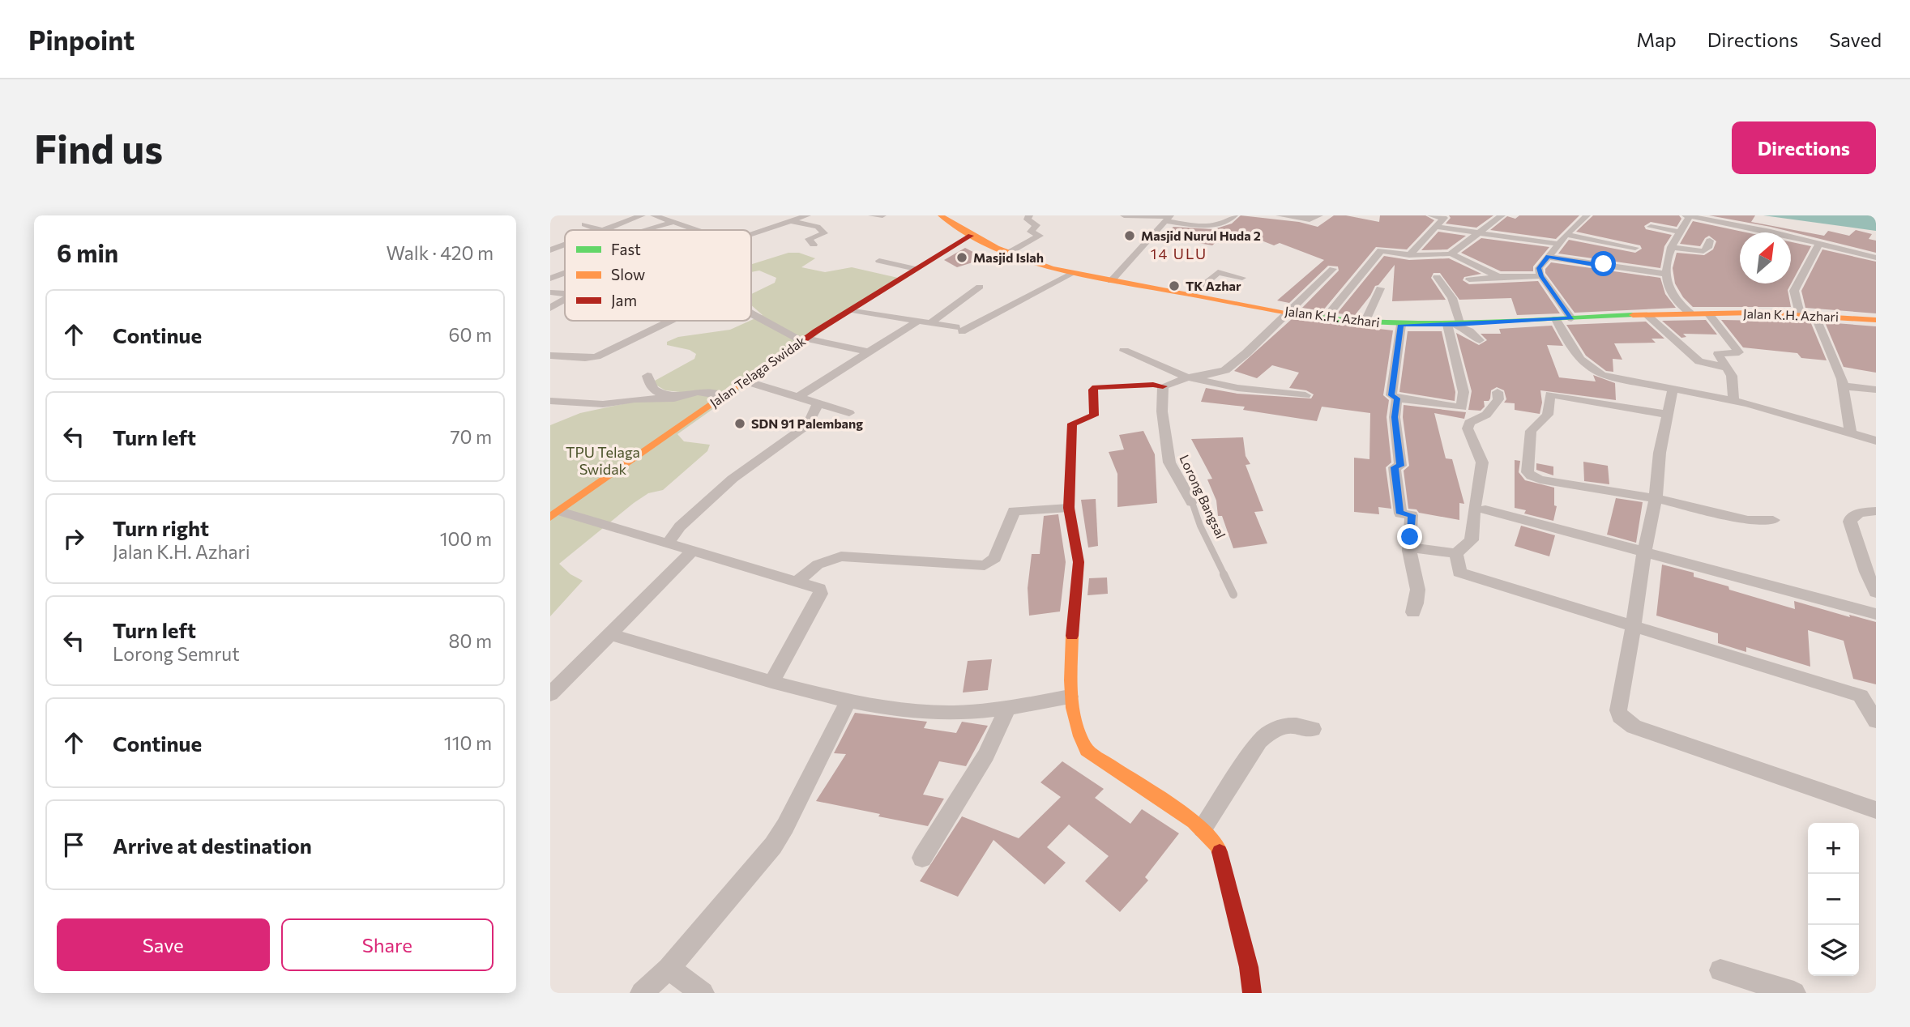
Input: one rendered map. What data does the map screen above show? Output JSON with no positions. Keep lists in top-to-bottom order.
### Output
{
  "streets": {
    "street": ["Jalan K.H. Azhari", "Jalan Telaga Swidak", "Lorong Bangsal"]
  },
  "crossings": [
    ["Jalan K.H. Azhari", "Jalan Telaga Swidak"]
  ],
  "districts": ["14 ULU"],
  "parks": ["TPU Telaga Swidak"],
  "places": [
    "Masjid Nurul Huda 2",
    "Masjid Islah",
    "TK Azhar",
    "SDN 91 Palembang"
  ],
  "legend": ["Fast", "Slow", "Jam"],
  "north": "top right",
  "page": {
    "header": "Pinpoint",
    "nav": ["Map", "Directions", "Saved"],
    "buttons": [
      "Directions",
      ["Save", "Share"]
    ],
    "title": "Find us",
    "heading": ["6 min", "Walk · 420 m"],
    "list": [
      ["Continue", "60 m"],
      ["Turn left", "70 m"],
      ["Turn right", "Jalan K.H. Azhari", "100 m"],
      ["Turn left", "Lorong Semrut", "80 m"],
      ["Continue", "110 m"],
      "Arrive at destination"
    ],
    "map_buttons": ["+", "−"]
  }
}
